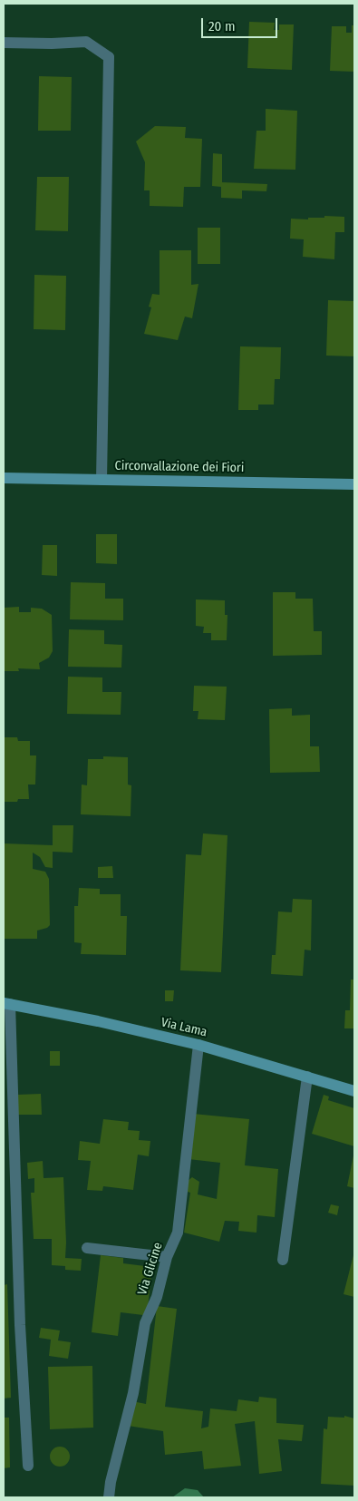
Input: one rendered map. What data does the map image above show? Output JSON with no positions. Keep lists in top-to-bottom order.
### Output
{
  "streets": {
    "street": ["Circonvallazione dei Fiori", "Via Lama", "Via Glicine"]
  },
  "crossings": [
    ["Via Lama", "Via Glicine"]
  ],
  "scale_bar": "20 m"
}
